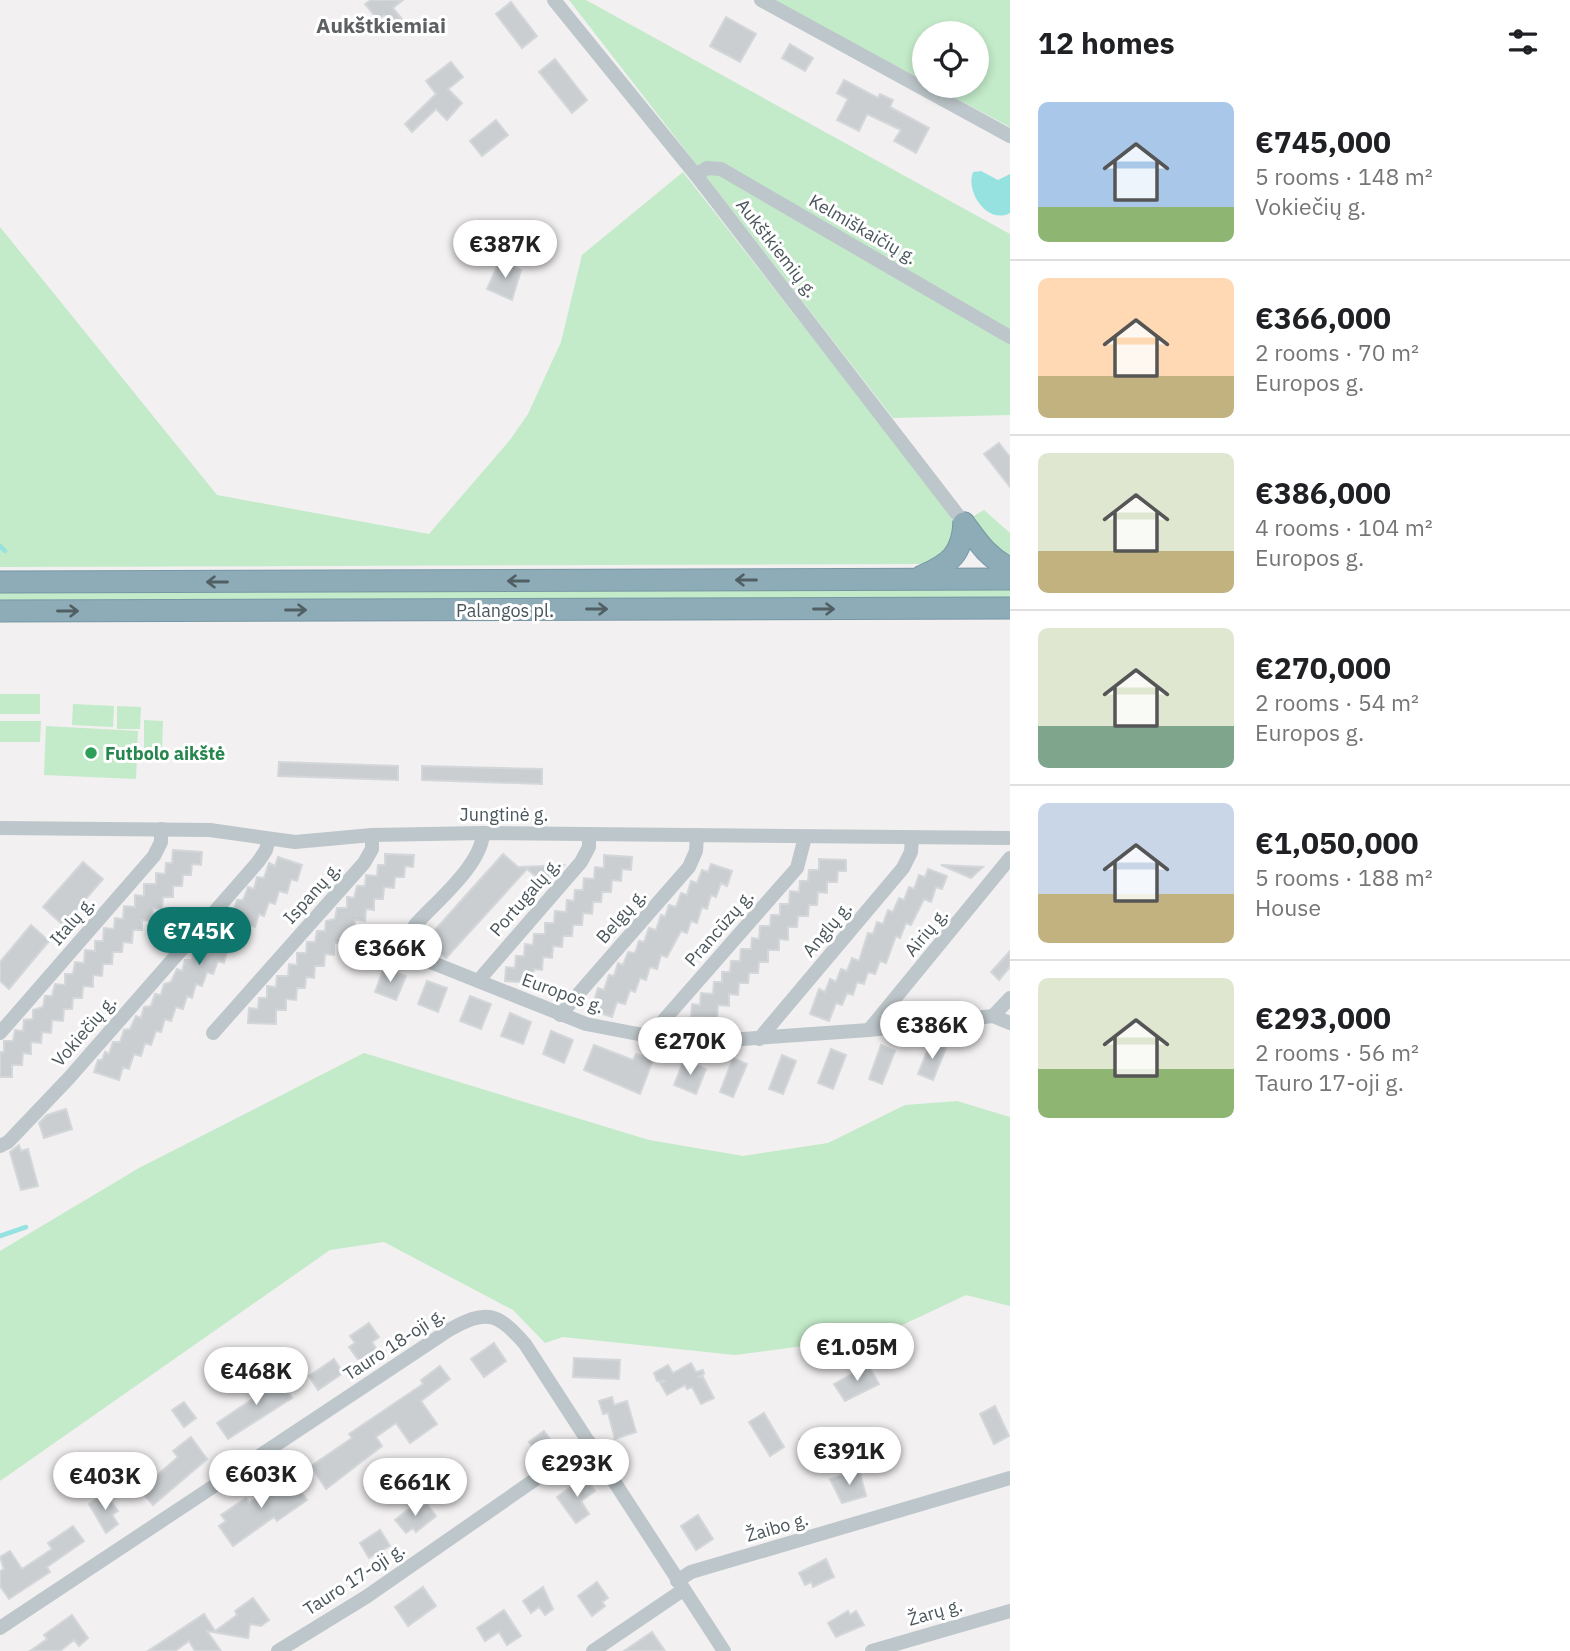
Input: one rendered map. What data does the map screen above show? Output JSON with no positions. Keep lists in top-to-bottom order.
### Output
{
  "streets": {
    "highway": ["Palangos pl."],
    "street": [
      "Kelmiškaičių g.",
      "Aukštkiemių g.",
      "Jungtinė g.",
      "Ispanų g.",
      "Portugalų g.",
      "Belgų g.",
      "Italų g.",
      "Prancūzų g.",
      "Anglų g.",
      "Airių g.",
      "Europos g.",
      "Vokiečių g.",
      "Tauro 18-oji g.",
      "Žaibo g.",
      "Tauro 17-oji g.",
      "Žarų g."
    ]
  },
  "crossings": [
    ["Kelmiškaičių g.", "Aukštkiemių g."],
    ["Jungtinė g.", "Ispanų g."],
    ["Jungtinė g.", "Portugalų g."],
    ["Jungtinė g.", "Belgų g."],
    ["Jungtinė g.", "Italų g."],
    ["Jungtinė g.", "Prancūzų g."],
    ["Jungtinė g.", "Anglų g."],
    ["Jungtinė g.", "Europos g."],
    ["Jungtinė g.", "Vokiečių g."],
    ["Portugalų g.", "Europos g."],
    ["Belgų g.", "Europos g."],
    ["Prancūzų g.", "Europos g."],
    ["Anglų g.", "Europos g."],
    ["Airių g.", "Europos g."],
    ["Tauro 18-oji g.", "Tauro 17-oji g."]
  ],
  "districts": ["Aukštkiemiai"],
  "places": ["Futbolo aikštė"],
  "page": {
    "heading": "12 homes",
    "list": [
      {
        "name": "€745,000",
        "note": "5 rooms · 148 m² · Vokiečių g."
      },
      {
        "name": "€366,000",
        "note": "2 rooms · 70 m² · Europos g."
      },
      {
        "name": "€386,000",
        "note": "4 rooms · 104 m² · Europos g."
      },
      {
        "name": "€270,000",
        "note": "2 rooms · 54 m² · Europos g."
      },
      {
        "name": "€1,050,000",
        "note": "5 rooms · 188 m² · House"
      },
      {
        "name": "€293,000",
        "note": "2 rooms · 56 m² · Tauro 17-oji g."
      }
    ],
    "price": [
      "€387K",
      "€745K",
      "€366K",
      "€386K",
      "€270K",
      "€1.05M",
      "€468K",
      "€391K",
      "€293K",
      "€603K",
      "€403K",
      "€661K"
    ]
  }
}
